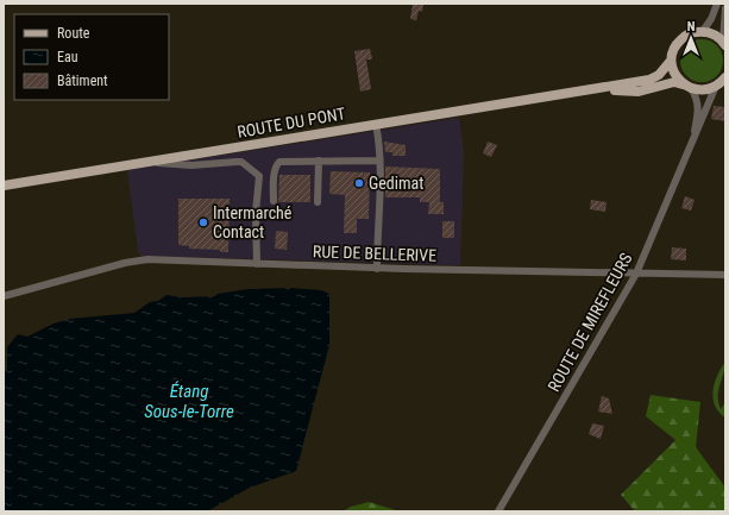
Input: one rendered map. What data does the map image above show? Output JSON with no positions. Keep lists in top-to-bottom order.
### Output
{
  "streets": {
    "main road": ["ROUTE DU PONT"],
    "street": ["RUE DE BELLERIVE", "ROUTE DE MIREFLEURS"]
  },
  "crossings": [
    ["ROUTE DU PONT", "ROUTE DE MIREFLEURS"],
    ["RUE DE BELLERIVE", "ROUTE DE MIREFLEURS"]
  ],
  "water": ["Étang Sous-le-Torre"],
  "places": ["Gedimat", "Intermarché Contact"],
  "legend": ["Route", "Eau", "Bâtiment"],
  "north": "top"
}
